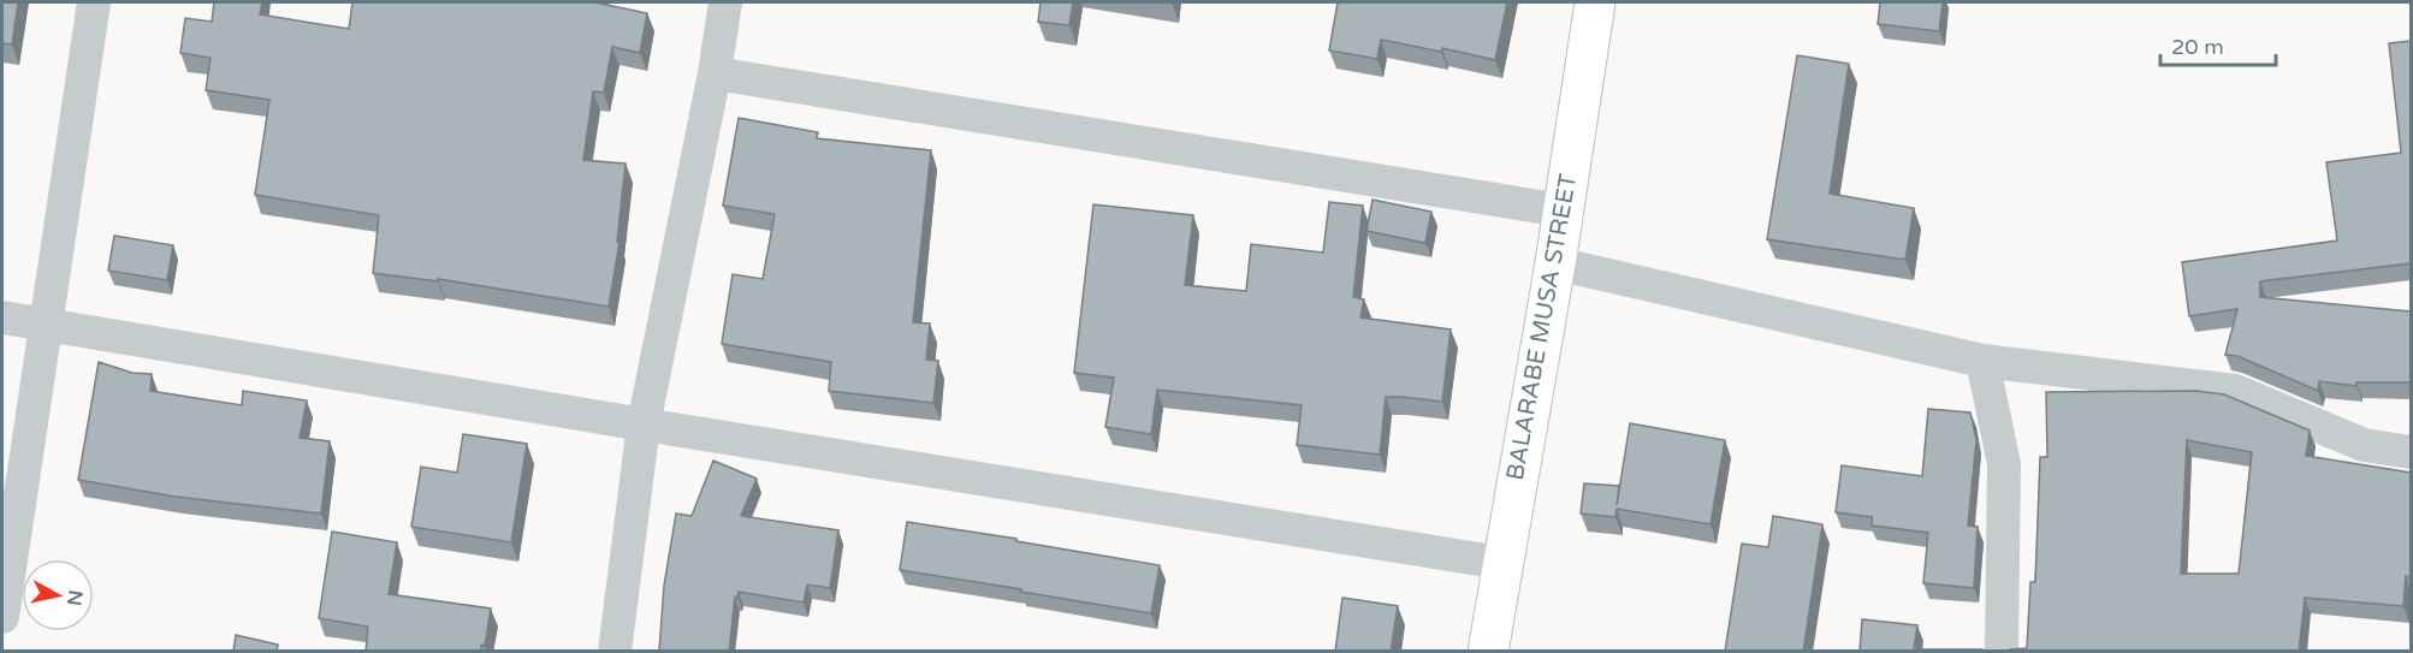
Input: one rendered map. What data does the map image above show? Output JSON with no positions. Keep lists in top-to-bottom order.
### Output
{
  "streets": {
    "street": ["BALARABE MUSA STREET"]
  },
  "scale_bar": "20 m",
  "north": "right"
}
